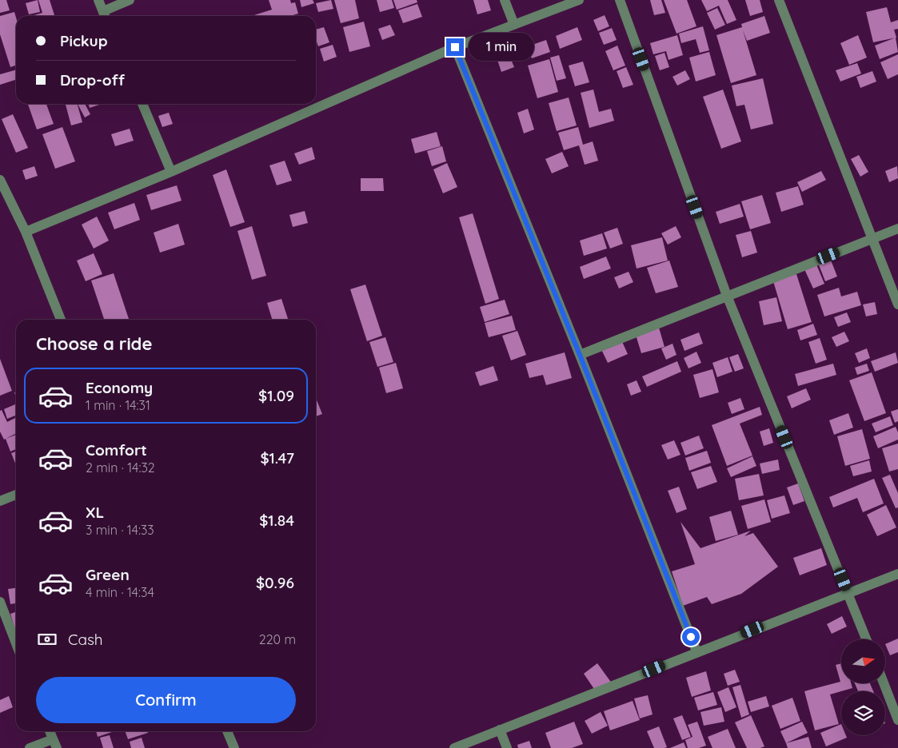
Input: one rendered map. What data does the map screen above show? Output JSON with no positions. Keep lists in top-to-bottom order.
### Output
{
  "north": "right",
  "page": {
    "banner": ["Pickup", "Drop-off"],
    "bubble": "1 min",
    "heading": "Choose a ride",
    "list": [
      {
        "name": "Economy",
        "note": "1 min · 14:31",
        "value": "$1.09"
      },
      {
        "name": "Comfort",
        "note": "2 min · 14:32",
        "value": "$1.47"
      },
      {
        "name": "XL",
        "note": "3 min · 14:33",
        "value": "$1.84"
      },
      {
        "name": "Green",
        "note": "4 min · 14:34",
        "value": "$0.96"
      }
    ],
    "pay": ["Cash", "220 m"],
    "buttons": "Confirm"
  }
}
